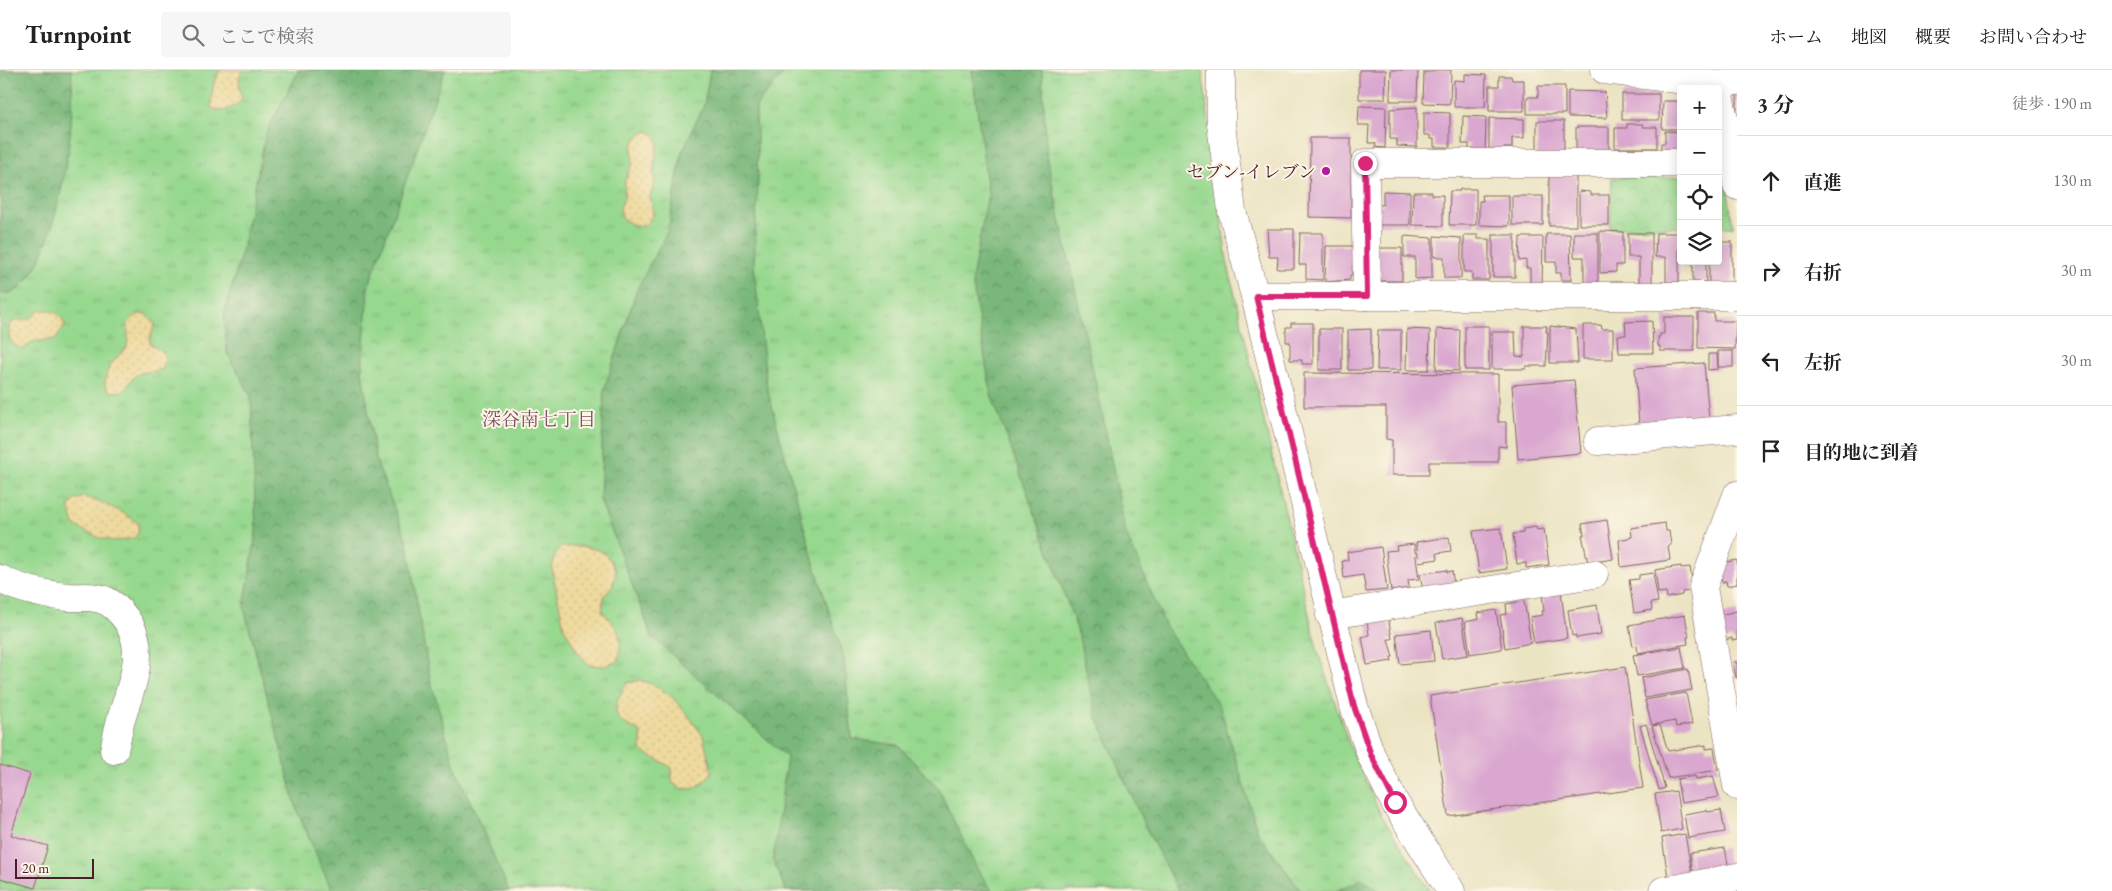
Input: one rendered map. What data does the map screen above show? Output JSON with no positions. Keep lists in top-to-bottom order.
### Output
{
  "districts": ["深谷南七丁目"],
  "places": ["セブン-イレブン"],
  "scale_bar": "20 m",
  "page": {
    "header": "Turnpoint",
    "search": "ここで検索",
    "nav": [
      "ホーム",
      "地図",
      "概要",
      "お問い合わせ"
    ],
    "heading": ["3 分", "徒歩 · 190 m"],
    "map_buttons": ["+", "−"],
    "list": [
      ["直進", "130 m"],
      ["右折", "30 m"],
      ["左折", "30 m"],
      "目的地に到着"
    ],
    "scale": "20 m"
  }
}
